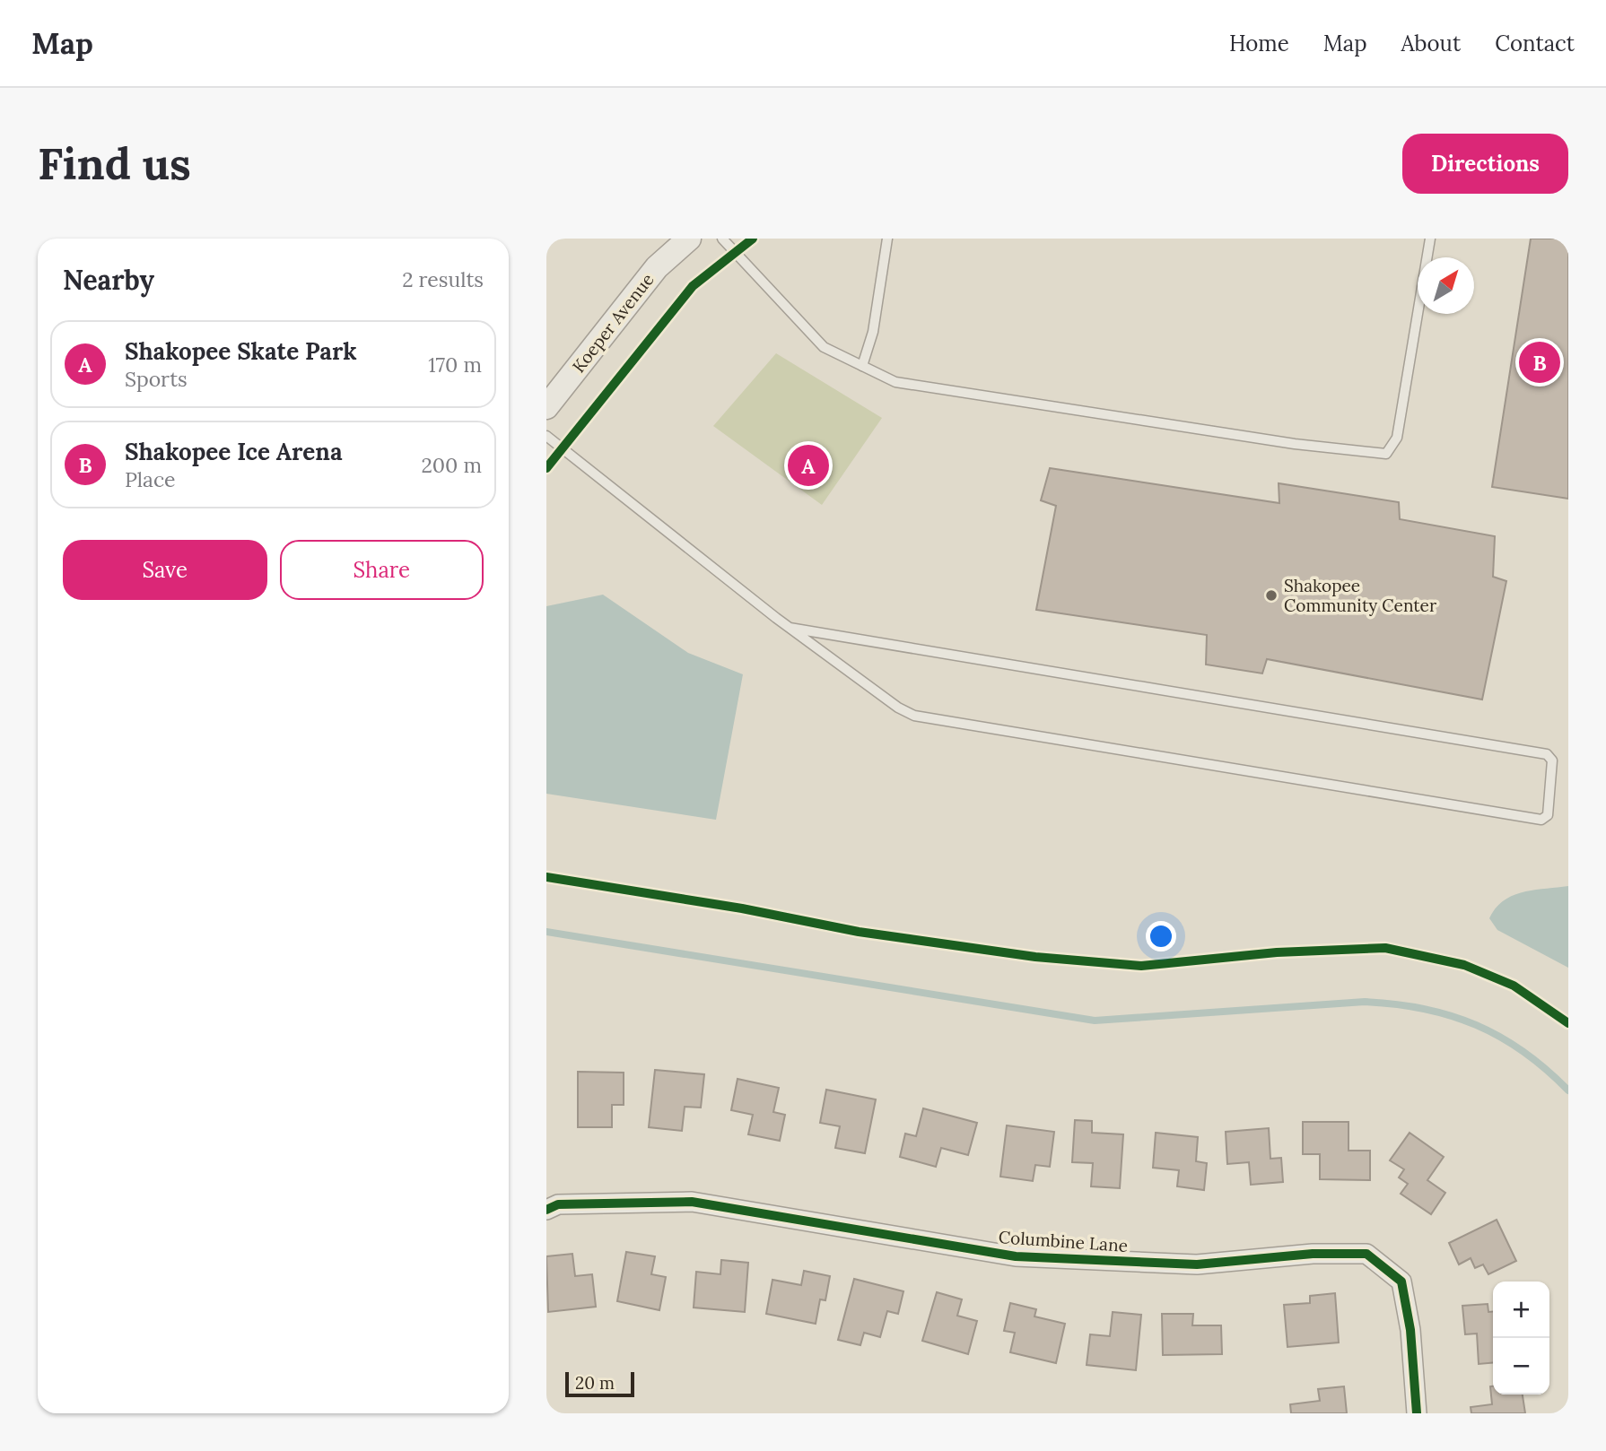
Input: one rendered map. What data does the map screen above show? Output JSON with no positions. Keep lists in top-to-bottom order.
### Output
{
  "streets": {
    "street": ["Koeper Avenue", "Columbine Lane"]
  },
  "places": ["Shakopee Community Center"],
  "scale_bar": "20 m",
  "north": "top right",
  "page": {
    "header": "Map",
    "nav": [
      "Home",
      "Map",
      "About",
      "Contact"
    ],
    "buttons": [
      "Directions",
      ["Save", "Share"]
    ],
    "title": "Find us",
    "heading": ["Nearby", "2 results"],
    "list": [
      {
        "mark": "A",
        "name": "Shakopee Skate Park",
        "note": "Sports",
        "value": "170 m"
      },
      {
        "mark": "B",
        "name": "Shakopee Ice Arena",
        "note": "Place",
        "value": "200 m"
      }
    ],
    "pins": ["B", "A"],
    "map_buttons": ["+", "−"],
    "scale": "20 m"
  }
}
